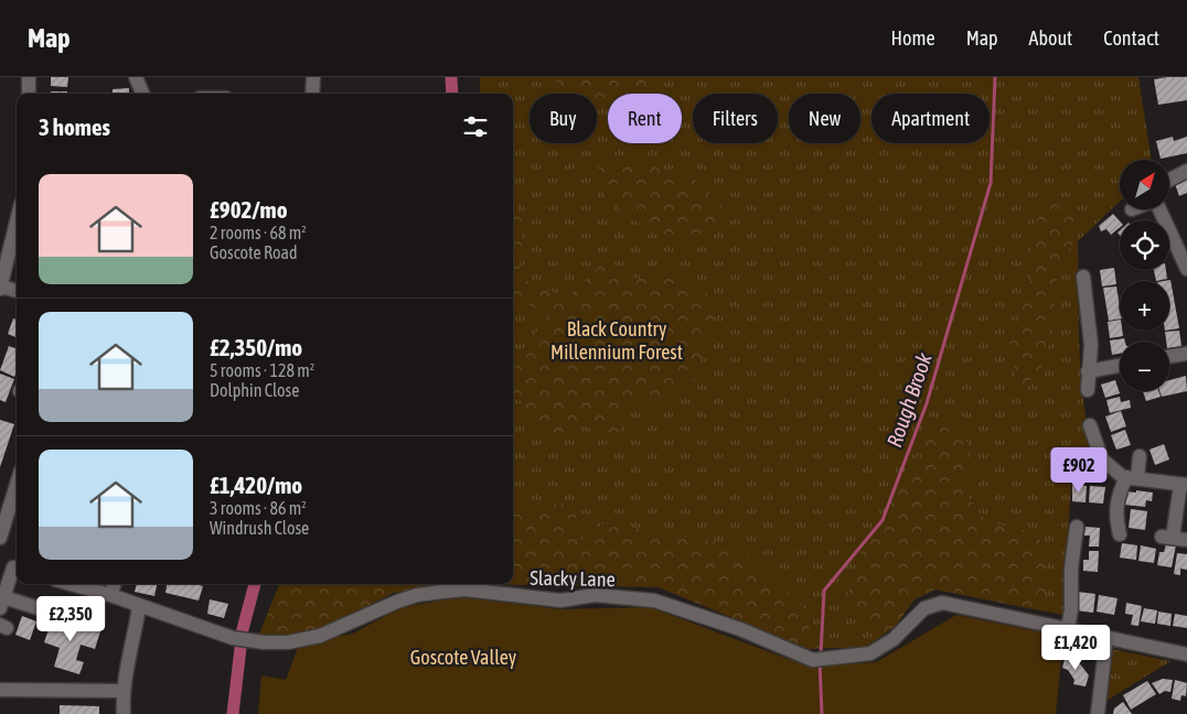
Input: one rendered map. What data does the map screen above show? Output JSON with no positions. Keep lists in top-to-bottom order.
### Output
{
  "streets": {
    "street": ["Slacky Lane"]
  },
  "water": ["Rough Brook"],
  "parks": ["Black Country Millennium Forest", "Goscote Valley"],
  "north": "top right",
  "page": {
    "header": "Map",
    "nav": [
      "Home",
      "Map",
      "About",
      "Contact"
    ],
    "chip": [
      "Buy",
      "Rent",
      "Filters",
      "New",
      "Apartment"
    ],
    "heading": "3 homes",
    "map_buttons": ["+", "−"],
    "list": [
      {
        "name": "£902/mo",
        "note": "2 rooms · 68 m² · Goscote Road"
      },
      {
        "name": "£2,350/mo",
        "note": "5 rooms · 128 m² · Dolphin Close"
      },
      {
        "name": "£1,420/mo",
        "note": "3 rooms · 86 m² · Windrush Close"
      }
    ],
    "price": ["£902", "£2,350", "£1,420"]
  }
}
